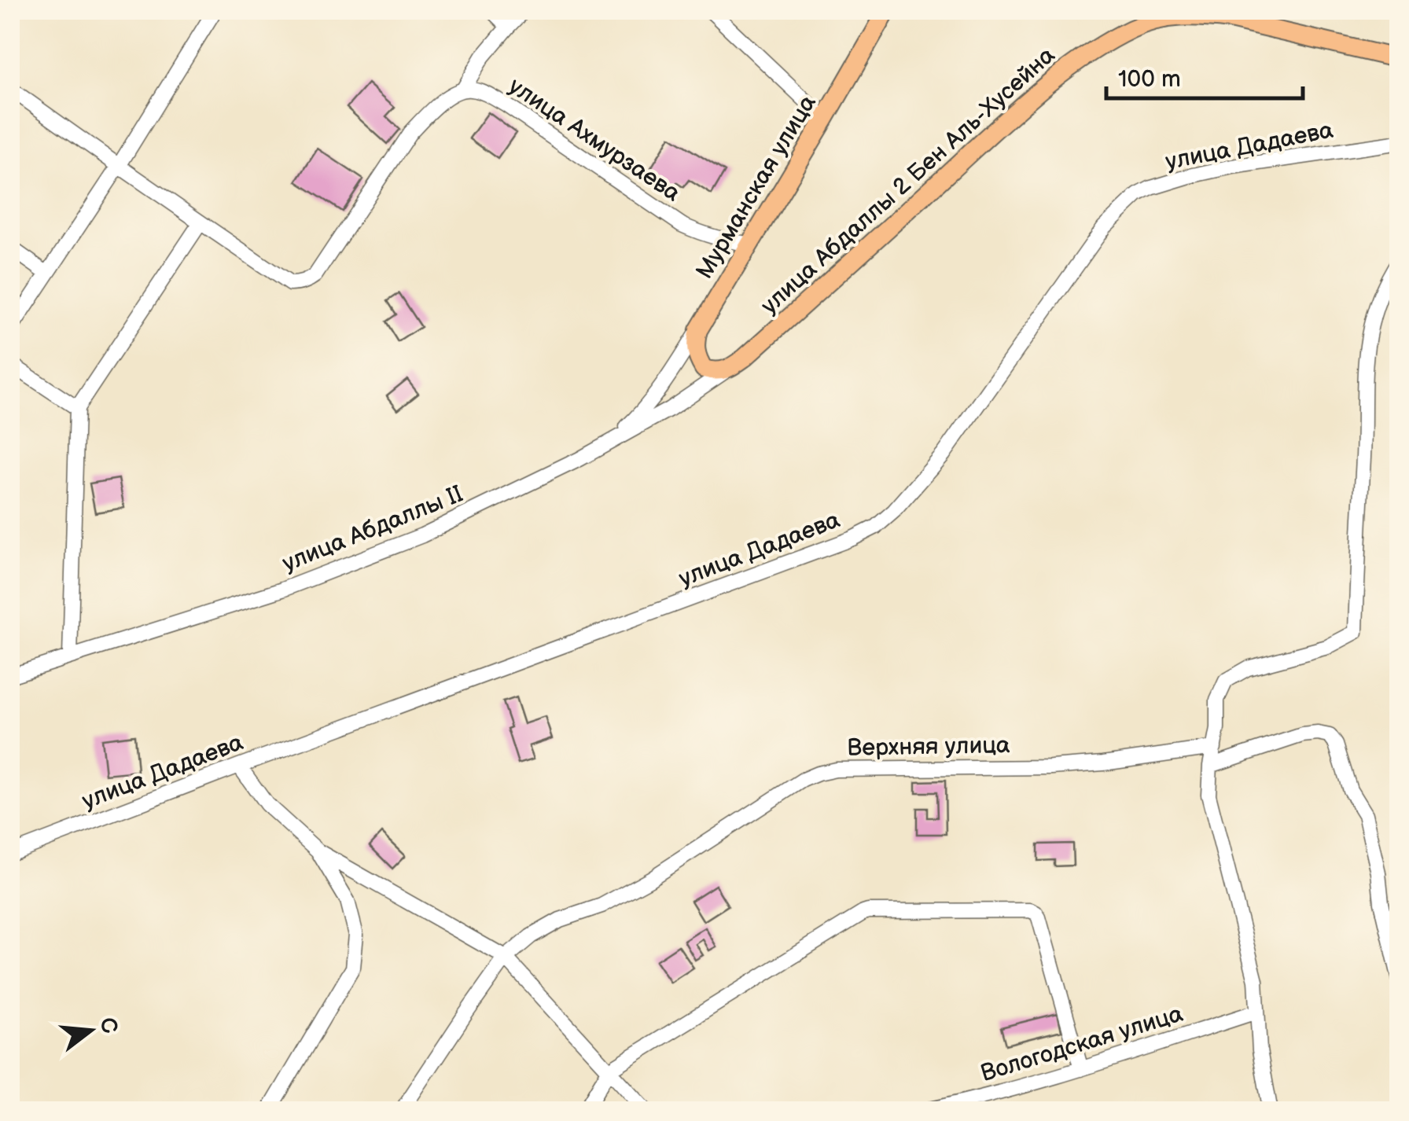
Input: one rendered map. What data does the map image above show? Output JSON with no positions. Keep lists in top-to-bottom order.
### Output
{
  "streets": {
    "main road": ["улица Абдаллы 2 Бен Аль-Хусейна", "Мурманская улица"],
    "street": [
      "улица Ахмурзаева",
      "улица Дадаева",
      "улица Абдаллы II",
      "Верхняя улица",
      "Вологодская улица"
    ]
  },
  "crossings": [
    ["улица Ахмурзаева", "Мурманская улица"],
    ["улица Абдаллы 2 Бен Аль-Хусейна", "улица Абдаллы II"]
  ],
  "scale_bar": "100 m",
  "north": "right"
}
